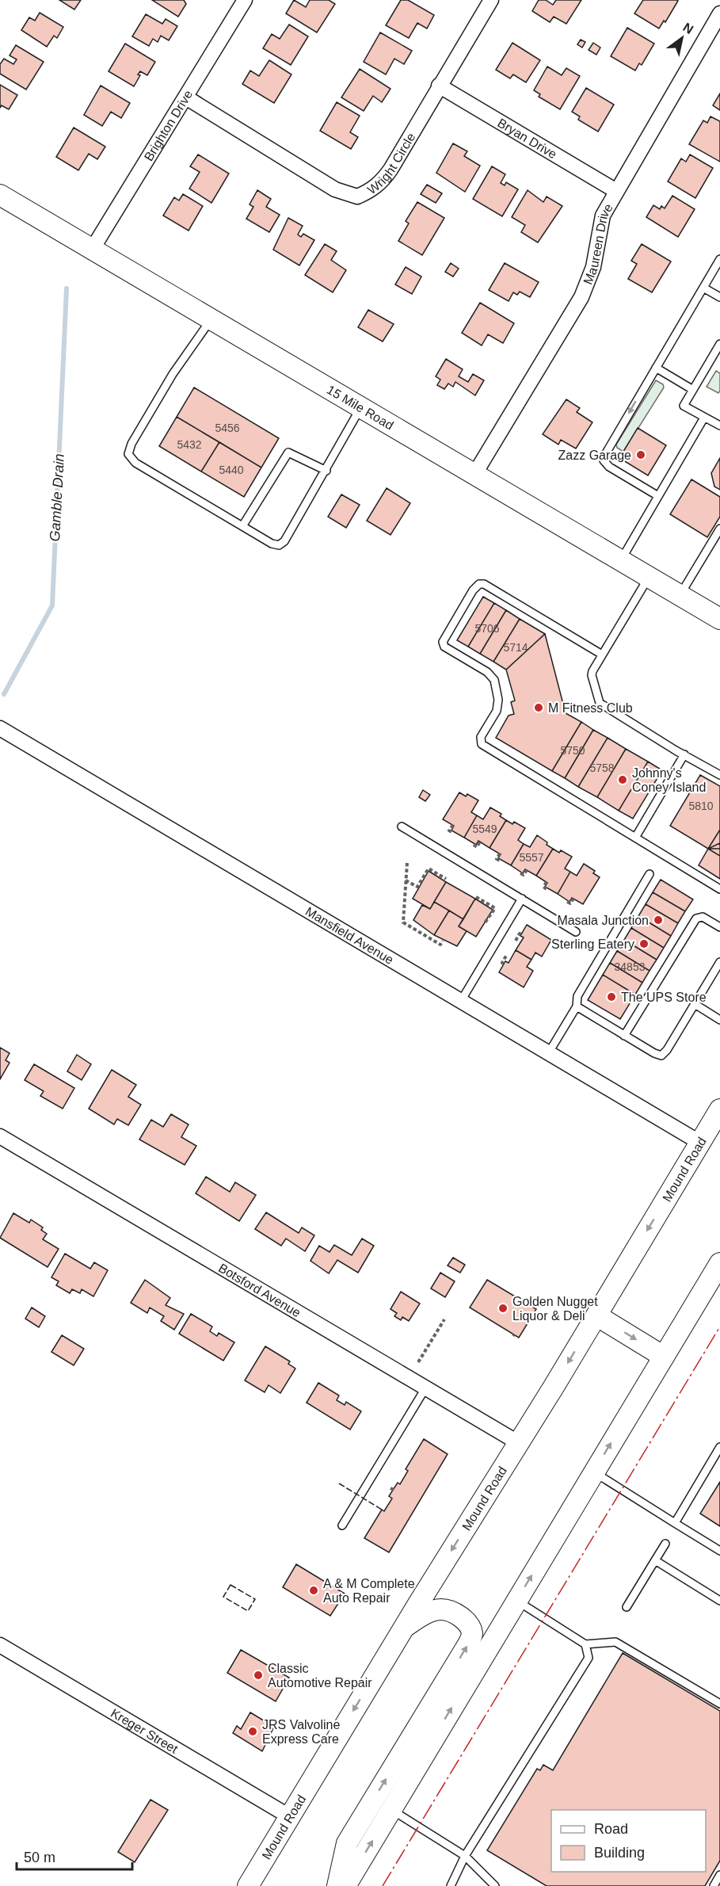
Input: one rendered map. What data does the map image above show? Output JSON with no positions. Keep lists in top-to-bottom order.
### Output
{
  "streets": {
    "main road": ["15 Mile Road", "Mound Road"],
    "street": [
      "Brighton Drive",
      "Bryan Drive",
      "Wright Circle",
      "Maureen Drive",
      "Mansfield Avenue",
      "Botsford Avenue",
      "Kreger Street"
    ]
  },
  "crossings": [
    ["Brighton Drive", "Wright Circle"],
    ["Brighton Drive", "15 Mile Road"],
    ["Bryan Drive", "Wright Circle"],
    ["Bryan Drive", "Maureen Drive"],
    ["Maureen Drive", "15 Mile Road"],
    ["Mansfield Avenue", "Mound Road"],
    ["Mound Road", "Botsford Avenue"],
    ["Mound Road", "Kreger Street"]
  ],
  "water": ["Gamble Drain"],
  "places": [
    "Zazz Garage",
    "M Fitness Club",
    "Johnny's Coney Island",
    "Masala Junction",
    "Sterling Eatery",
    "The UPS Store",
    "Golden Nugget Liquor & Deli",
    "A & M Complete Auto Repair",
    "Classic Automotive Repair",
    "JRS Valvoline Express Care"
  ],
  "house_numbers": [
    "5456",
    "5432",
    "5440",
    "5706",
    "5714",
    "5750",
    "5758",
    "5810",
    "5549",
    "5557",
    "34853"
  ],
  "legend": ["Road", "Building"],
  "scale_bar": "50 m",
  "north": "top right"
}
